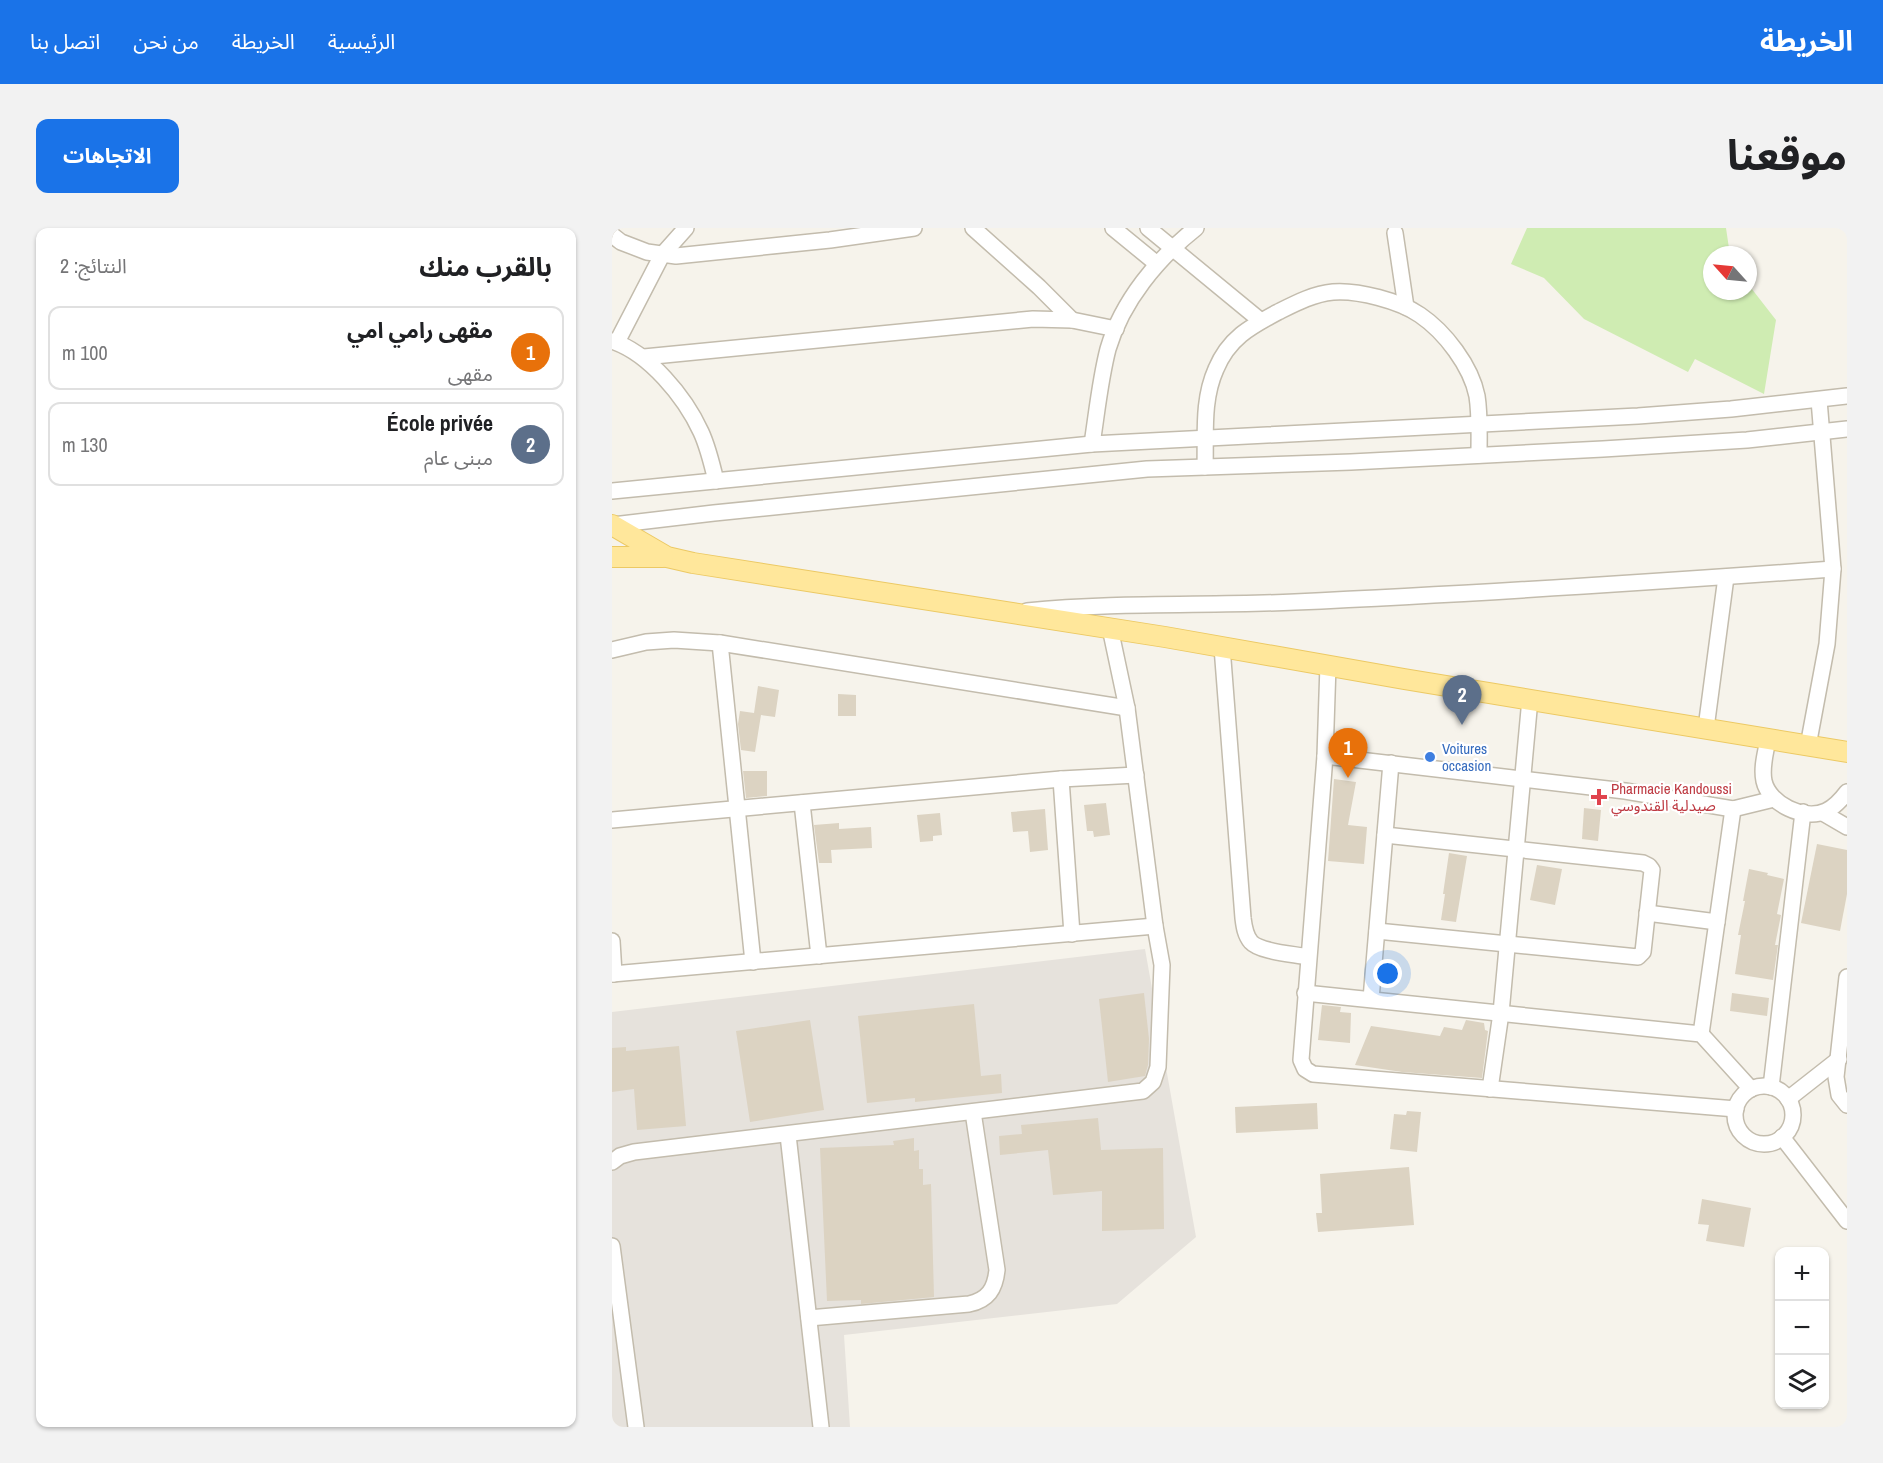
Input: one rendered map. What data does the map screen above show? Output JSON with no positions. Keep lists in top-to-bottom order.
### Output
{
  "places": {
    "other": ["Voitures occasion"],
    "health": ["Pharmacie Kandoussi صيدلية القندوسي"]
  },
  "north": "top left",
  "page": {
    "header": "الخريطة",
    "nav": [
      "الرئيسية",
      "الخريطة",
      "من نحن",
      "اتصل بنا"
    ],
    "title": "موقعنا",
    "buttons": "الاتجاهات",
    "heading": ["بالقرب منك", "النتائج: 2"],
    "list": [
      {
        "mark": "1",
        "name": "مقهى رامي امي",
        "note": "مقهى",
        "value": "100 m"
      },
      {
        "mark": "2",
        "name": "École privée",
        "note": "مبنى عام",
        "value": "130 m"
      }
    ],
    "pins": ["2", "1"],
    "map_buttons": ["+", "−"]
  }
}
